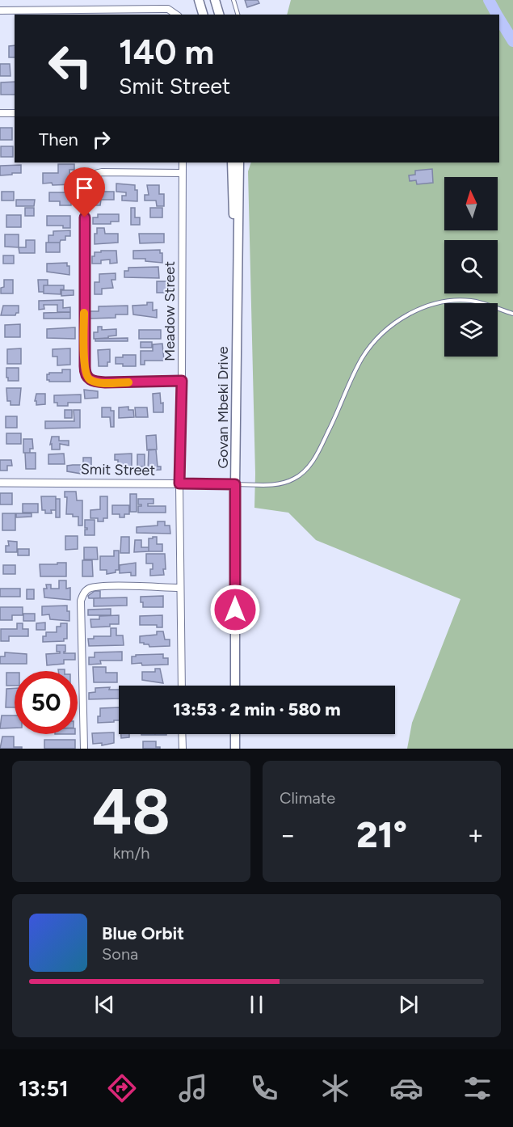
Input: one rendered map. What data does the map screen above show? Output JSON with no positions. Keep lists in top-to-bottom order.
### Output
{
  "streets": {
    "main road": ["Govan Mbeki Drive"],
    "street": ["Meadow Street", "Smit Street"]
  },
  "crossings": [
    ["Meadow Street", "Smit Street"],
    ["Govan Mbeki Drive", "Smit Street"]
  ],
  "north": "top",
  "page": {
    "turn": ["140 m", "Smit Street"],
    "then": "Then",
    "limit": "50",
    "trip": "13:53 · 2 min · 580 m",
    "tile": [
      ["48", "km/h"],
      "Climate"
    ],
    "heat": ["−", "21°", "+"],
    "song": ["Blue Orbit", "Sona"],
    "tabs": "13:51"
  }
}
